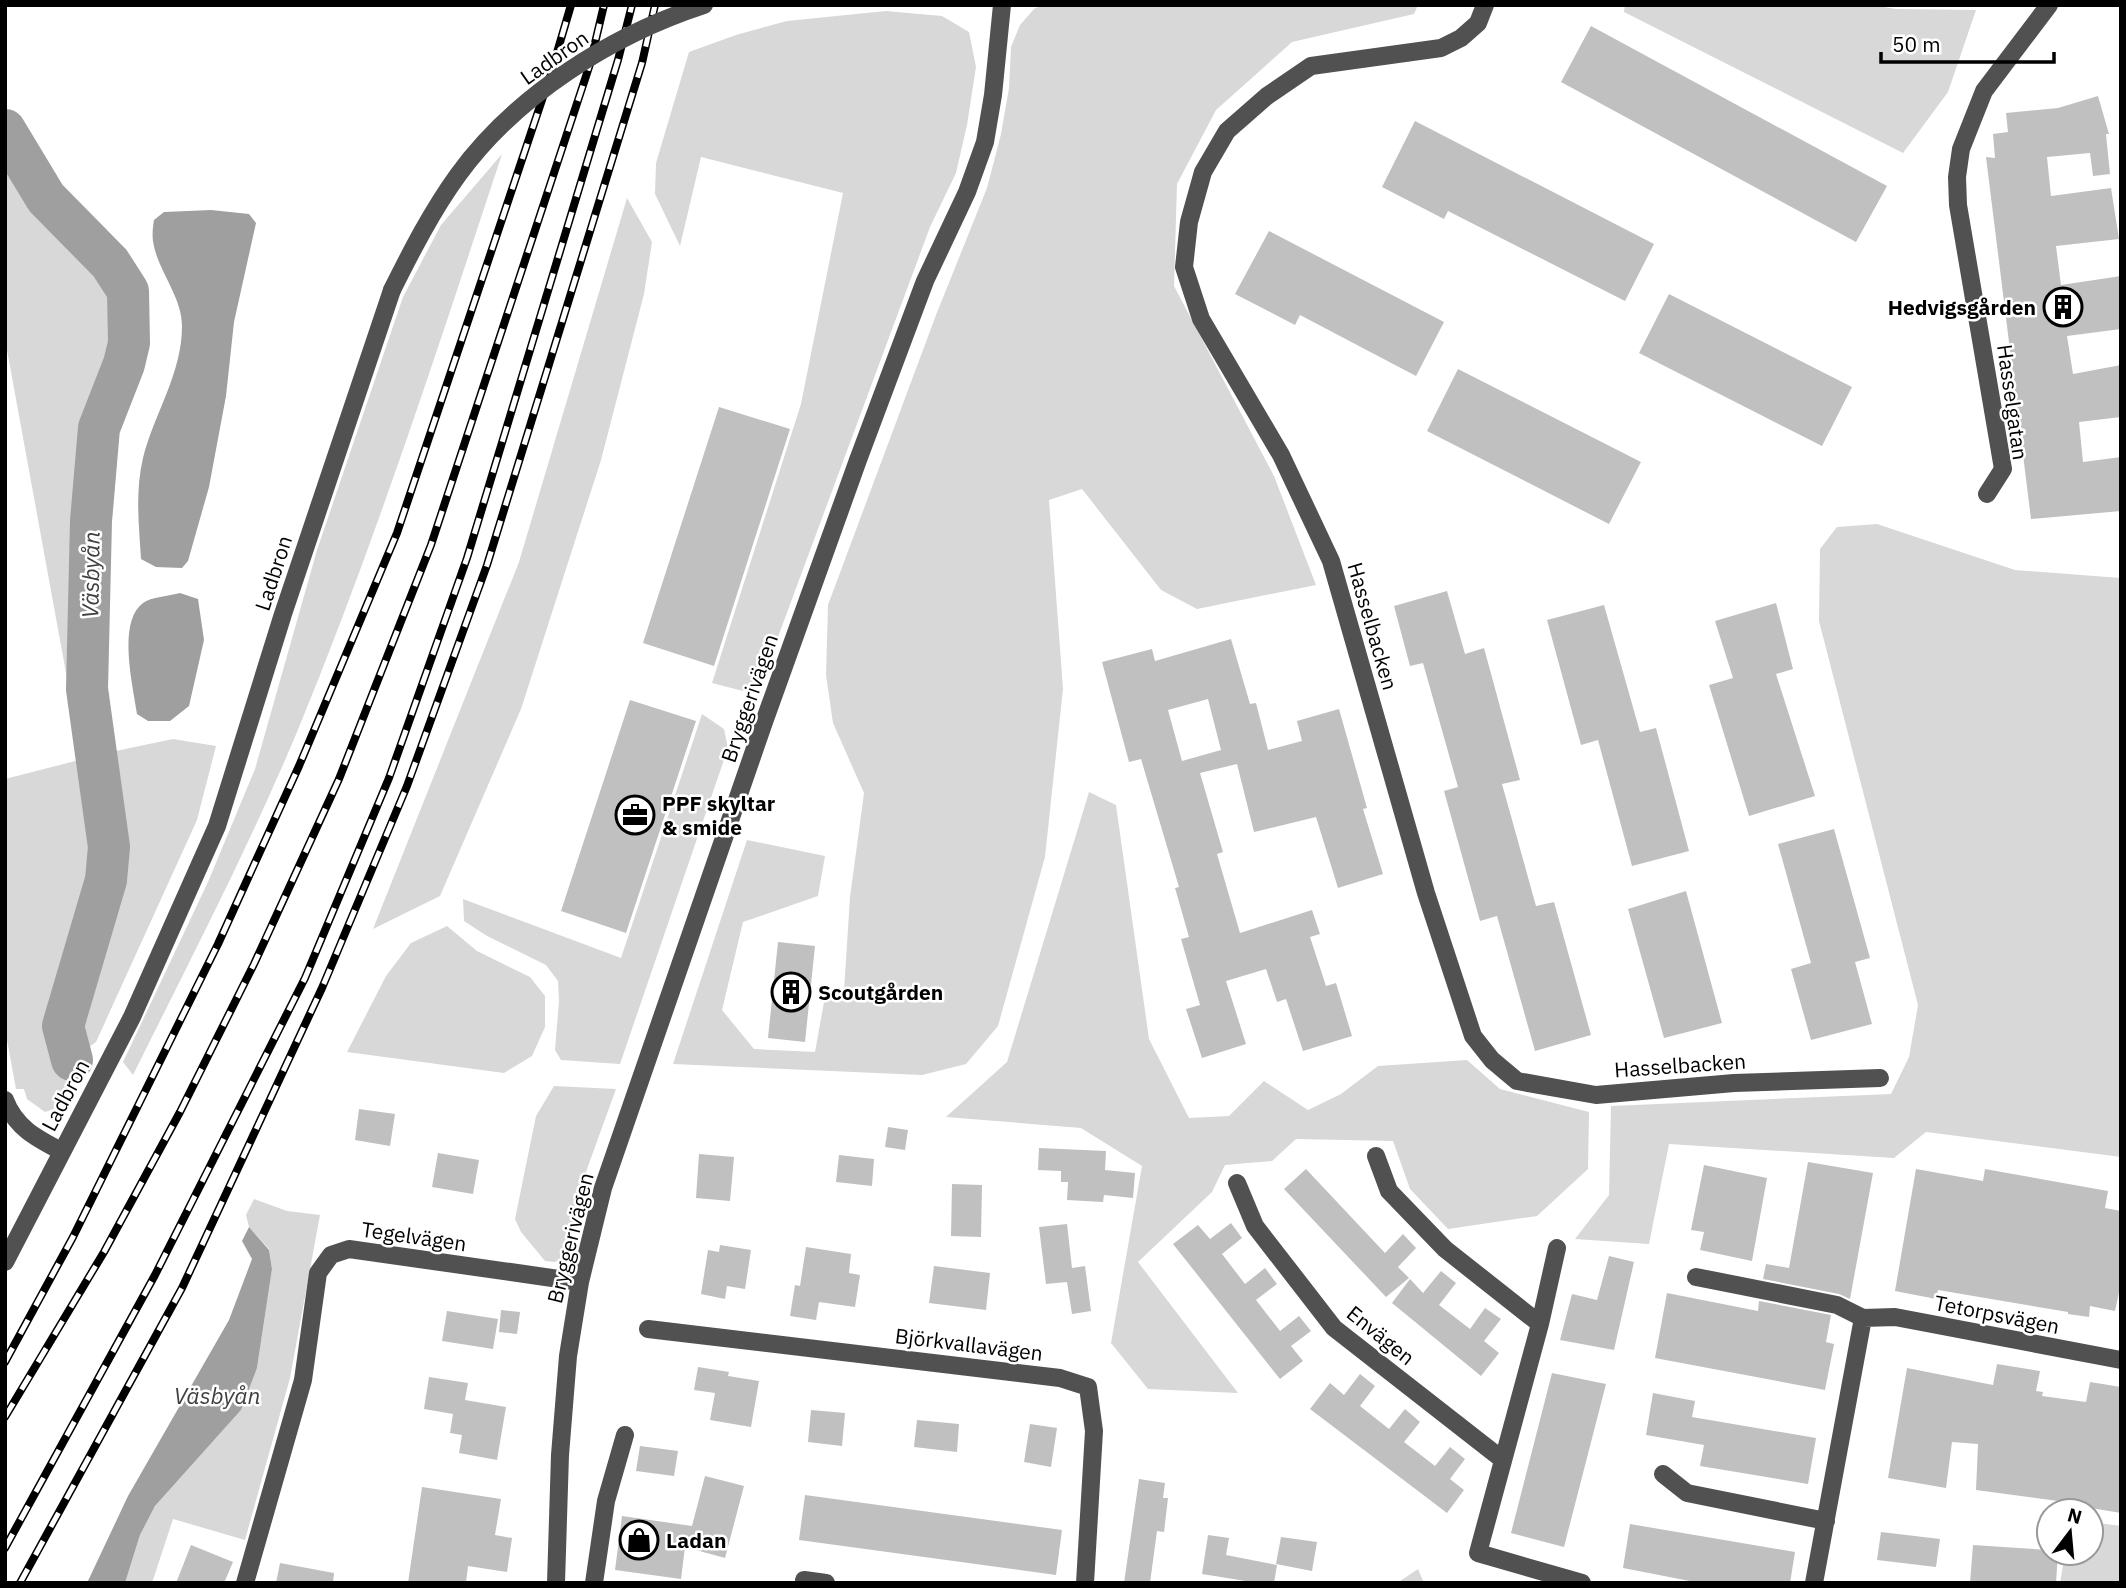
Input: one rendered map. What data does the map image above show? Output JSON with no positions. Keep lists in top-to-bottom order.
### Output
{
  "streets": {
    "street": [
      "Ladbron",
      "Hasselgatan",
      "Hasselbacken",
      "Bryggerivägen",
      "Tegelvägen",
      "Tetorpsvägen",
      "Envägen",
      "Björkvallavägen"
    ]
  },
  "crossings": [
    ["Bryggerivägen", "Tegelvägen"]
  ],
  "water": ["Väsbyån"],
  "places": {
    "building": ["Hedvigsgården", "Scoutgården"],
    "office": ["PPF skyltar & smide"],
    "shop": ["Ladan"]
  },
  "scale_bar": "50 m",
  "north": "top"
}
